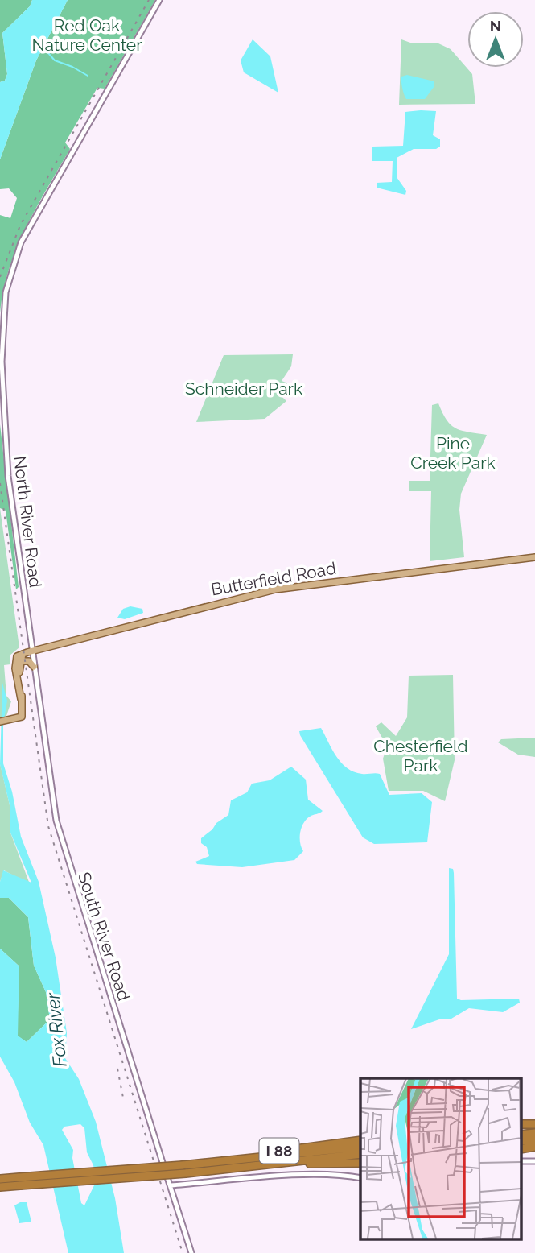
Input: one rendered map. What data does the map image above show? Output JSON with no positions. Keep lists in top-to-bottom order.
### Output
{
  "streets": {
    "highway": ["I 88"],
    "main road": ["North River Road", "Butterfield Road", "South River Road"]
  },
  "crossings": [
    ["North River Road", "Butterfield Road"],
    ["North River Road", "South River Road"]
  ],
  "water": ["Fox River"],
  "parks": [
    "Red Oak Nature Center",
    "Schneider Park",
    "Pine Creek Park",
    "Chesterfield Park"
  ],
  "north": "top"
}
